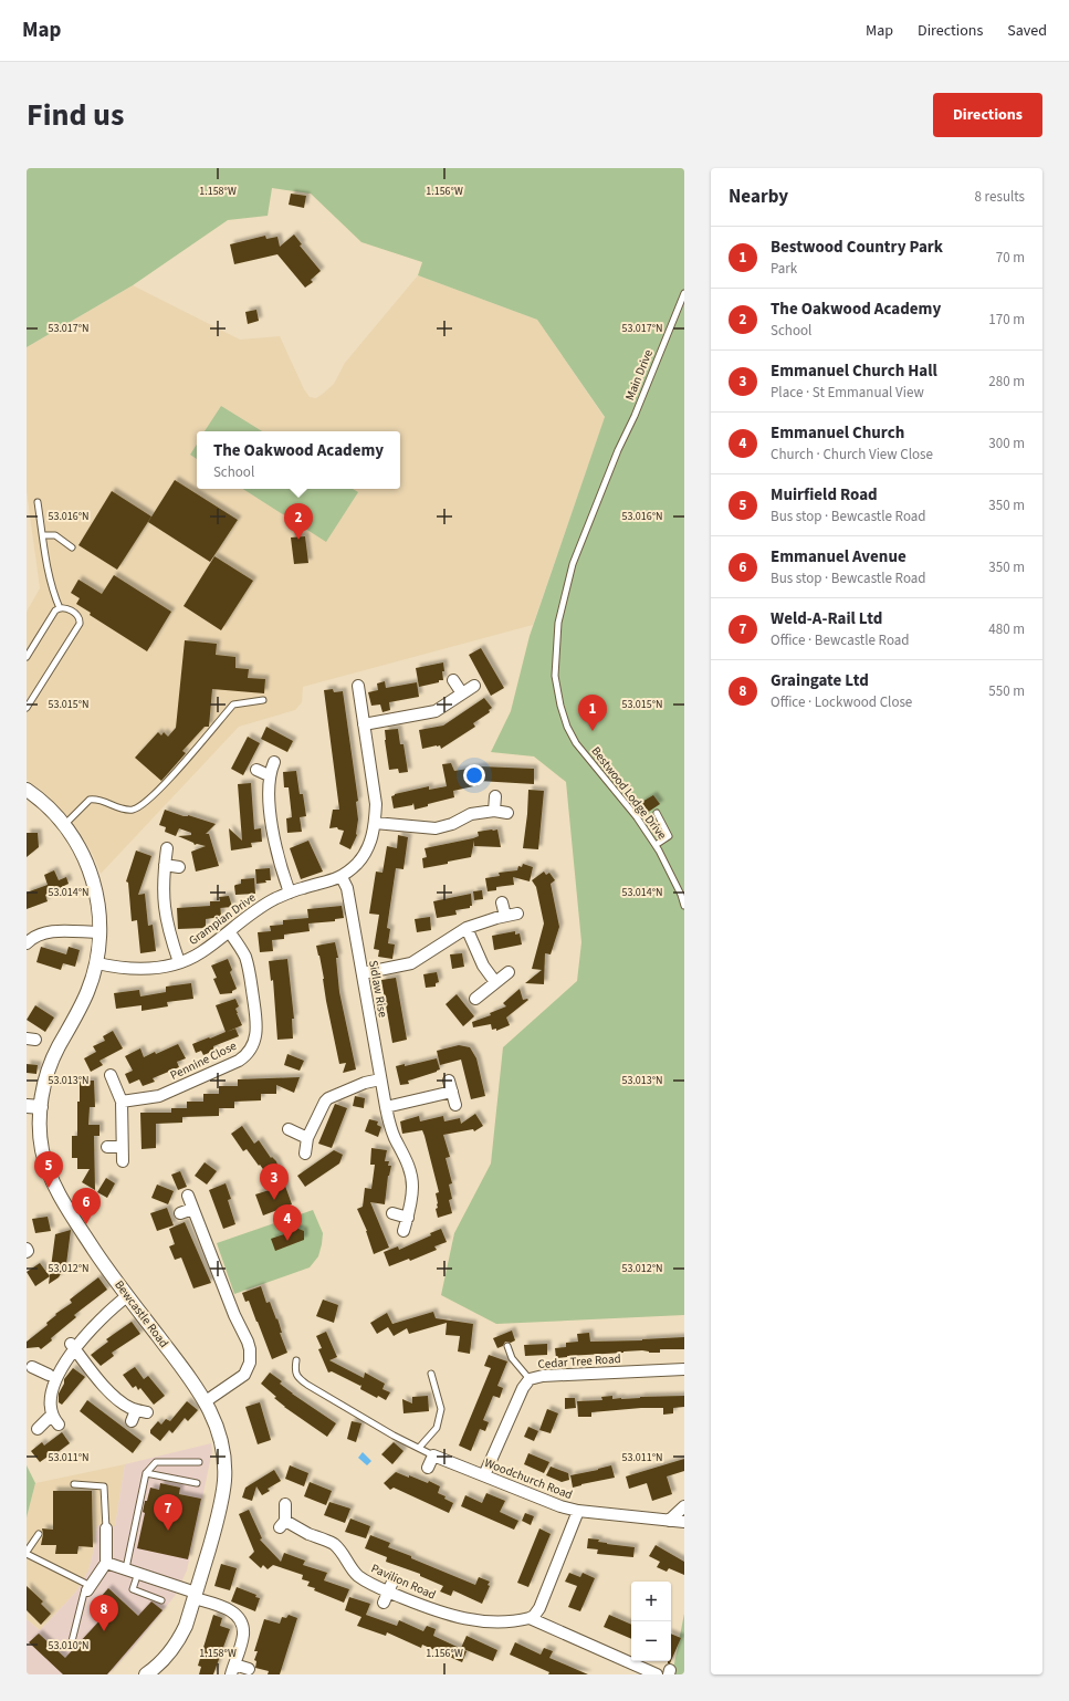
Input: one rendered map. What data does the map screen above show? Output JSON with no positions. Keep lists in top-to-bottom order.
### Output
{
  "streets": {
    "street": [
      "Grampian Drive",
      "Sidlaw Rise",
      "Pennine Close",
      "Bewcastle Road",
      "Cedar Tree Road",
      "Woodchurch Road",
      "Pavilion Road"
    ],
    "lane": ["Main Drive", "Bestwood Lodge Drive"]
  },
  "crossings": [
    ["Main Drive", "Bestwood Lodge Drive"],
    ["Grampian Drive", "Sidlaw Rise"],
    ["Grampian Drive", "Pennine Close"],
    ["Grampian Drive", "Bewcastle Road"],
    ["Cedar Tree Road", "Woodchurch Road"]
  ],
  "page": {
    "header": "Map",
    "nav": ["Map", "Directions", "Saved"],
    "title": "Find us",
    "buttons": "Directions",
    "heading": ["Nearby", "8 results"],
    "list": [
      {
        "mark": "1",
        "name": "Bestwood Country Park",
        "note": "Park",
        "value": "70 m"
      },
      {
        "mark": "2",
        "name": "The Oakwood Academy",
        "note": "School",
        "value": "170 m"
      },
      {
        "mark": "3",
        "name": "Emmanuel Church Hall",
        "note": "Place · St Emmanual View",
        "value": "280 m"
      },
      {
        "mark": "4",
        "name": "Emmanuel Church",
        "note": "Church · Church View Close",
        "value": "300 m"
      },
      {
        "mark": "5",
        "name": "Muirfield Road",
        "note": "Bus stop · Bewcastle Road",
        "value": "350 m"
      },
      {
        "mark": "6",
        "name": "Emmanuel Avenue",
        "note": "Bus stop · Bewcastle Road",
        "value": "350 m"
      },
      {
        "mark": "7",
        "name": "Weld-A-Rail Ltd",
        "note": "Office · Bewcastle Road",
        "value": "480 m"
      },
      {
        "mark": "8",
        "name": "Graingate Ltd",
        "note": "Office · Lockwood Close",
        "value": "550 m"
      }
    ],
    "popup": ["The Oakwood Academy", "School"],
    "pins": [
      "2",
      "1",
      "5",
      "3",
      "6",
      "4",
      "7",
      "8"
    ],
    "map_buttons": ["+", "−"]
  },
  "coordinates": [
    "1.158°W",
    "1.156°W",
    "53.017°N",
    "53.016°N",
    "53.015°N",
    "53.014°N",
    "53.013°N",
    "53.012°N",
    "53.011°N",
    "53.010°N"
  ]
}
